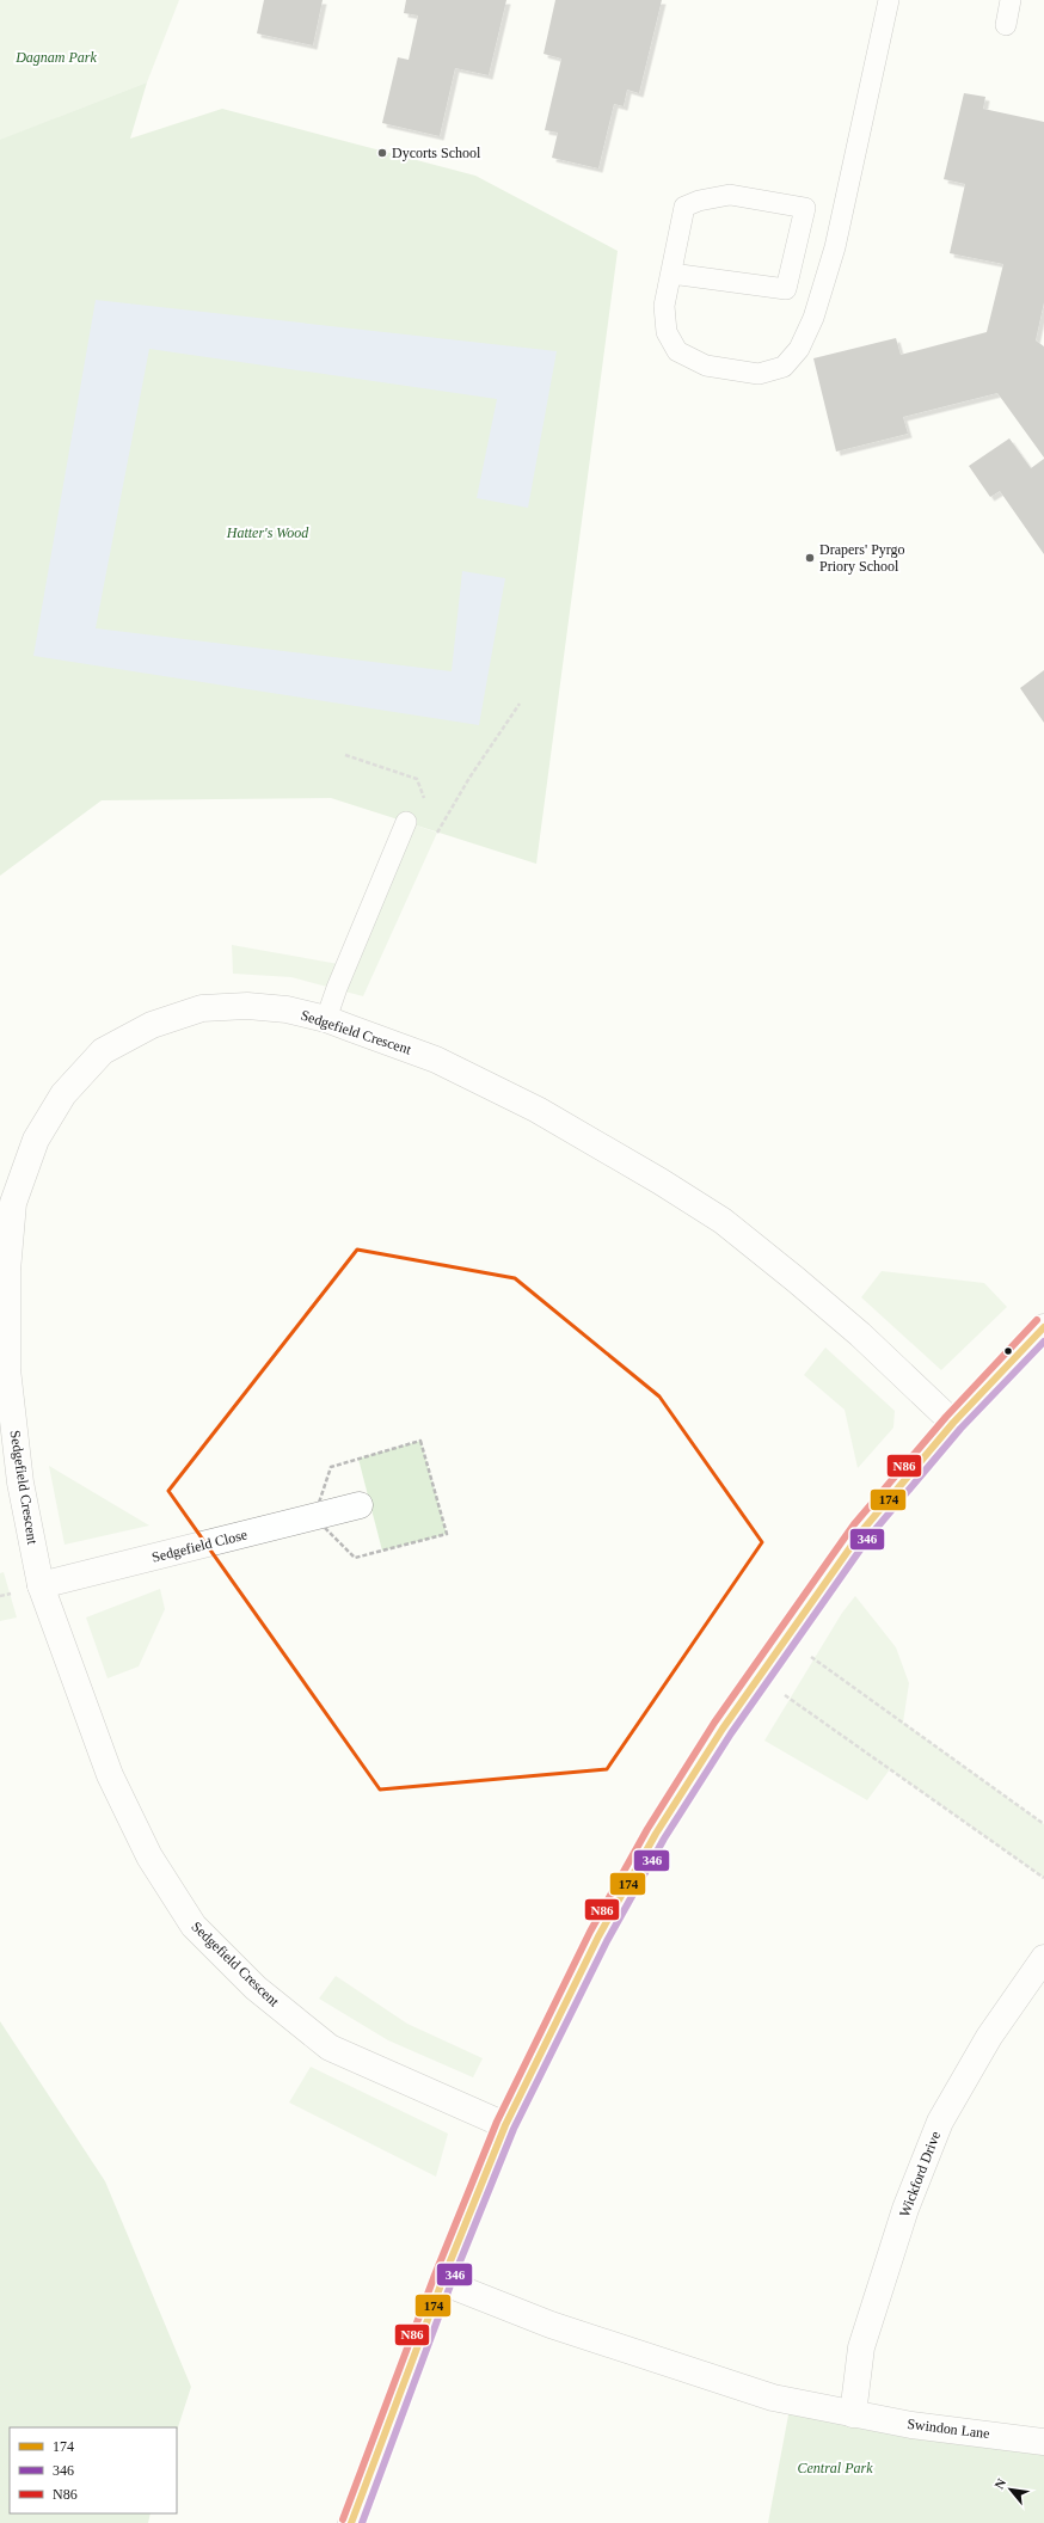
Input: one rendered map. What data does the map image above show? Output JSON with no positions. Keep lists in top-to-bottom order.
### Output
{
  "streets": {
    "street": [
      "Sedgefield Crescent",
      "Sedgefield Close",
      "Wickford Drive",
      "Swindon Lane"
    ]
  },
  "crossings": [
    ["Sedgefield Crescent", "Sedgefield Close"],
    ["Wickford Drive", "Swindon Lane"]
  ],
  "parks": ["Dagnam Park", "Hatter's Wood", "Central Park"],
  "places": ["Dycorts School", "Drapers' Pyrgo Priory School"],
  "lines": ["transit line N86", "transit line 174", "transit line 346"],
  "legend": ["174", "346", "N86"],
  "north": "top left"
}
